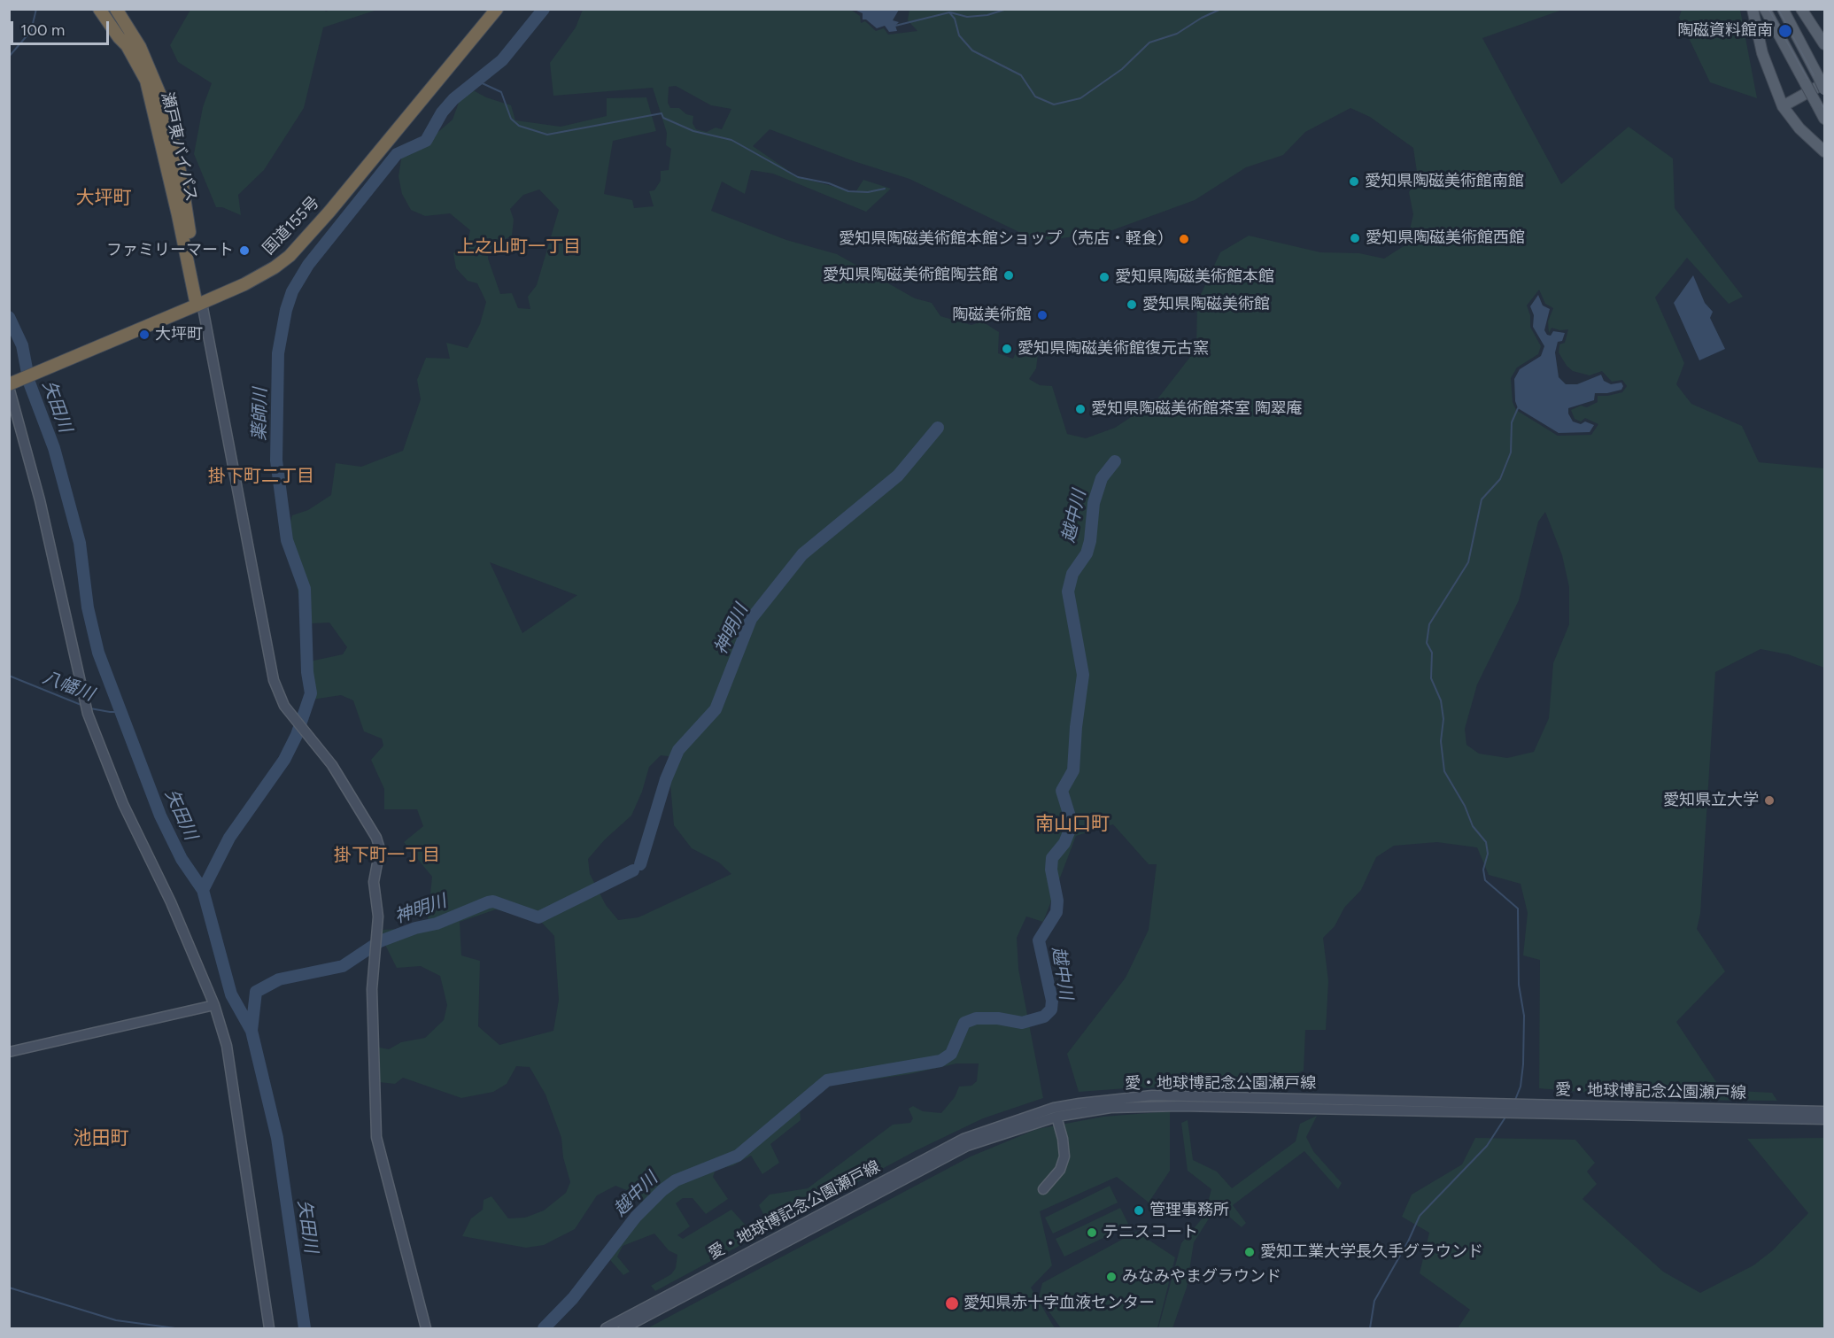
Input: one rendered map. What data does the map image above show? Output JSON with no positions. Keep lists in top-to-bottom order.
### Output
{
  "streets": {
    "highway": ["瀬戸東バイパス", "国道155号"],
    "main road": ["愛・地球博記念公園瀬戸線"]
  },
  "crossings": [
    ["瀬戸東バイパス", "国道155号"]
  ],
  "districts": [
    "大坪町",
    "上之山町一丁目",
    "掛下町二丁目",
    "南山口町",
    "掛下町一丁目",
    "池田町"
  ],
  "water": [
    "矢田川",
    "薬師川",
    "越中川",
    "神明川",
    "八幡川"
  ],
  "places": [
    "陶磁資料館南",
    "愛知県陶磁美術館南館",
    "愛知県陶磁美術館西館",
    "愛知県陶磁美術館本館ショップ（売店・軽食）",
    "ファミリーマート",
    "愛知県陶磁美術館陶芸館",
    "愛知県陶磁美術館本館",
    "愛知県陶磁美術館",
    "陶磁美術館",
    "大坪町",
    "愛知県陶磁美術館復元古窯",
    "愛知県陶磁美術館茶室 陶翠庵",
    "愛知県立大学",
    "管理事務所",
    "テニスコート",
    "愛知工業大学長久手グラウンド",
    "みなみやまグラウンド",
    "愛知県赤十字血液センター"
  ],
  "scale_bar": "100 m"
}
